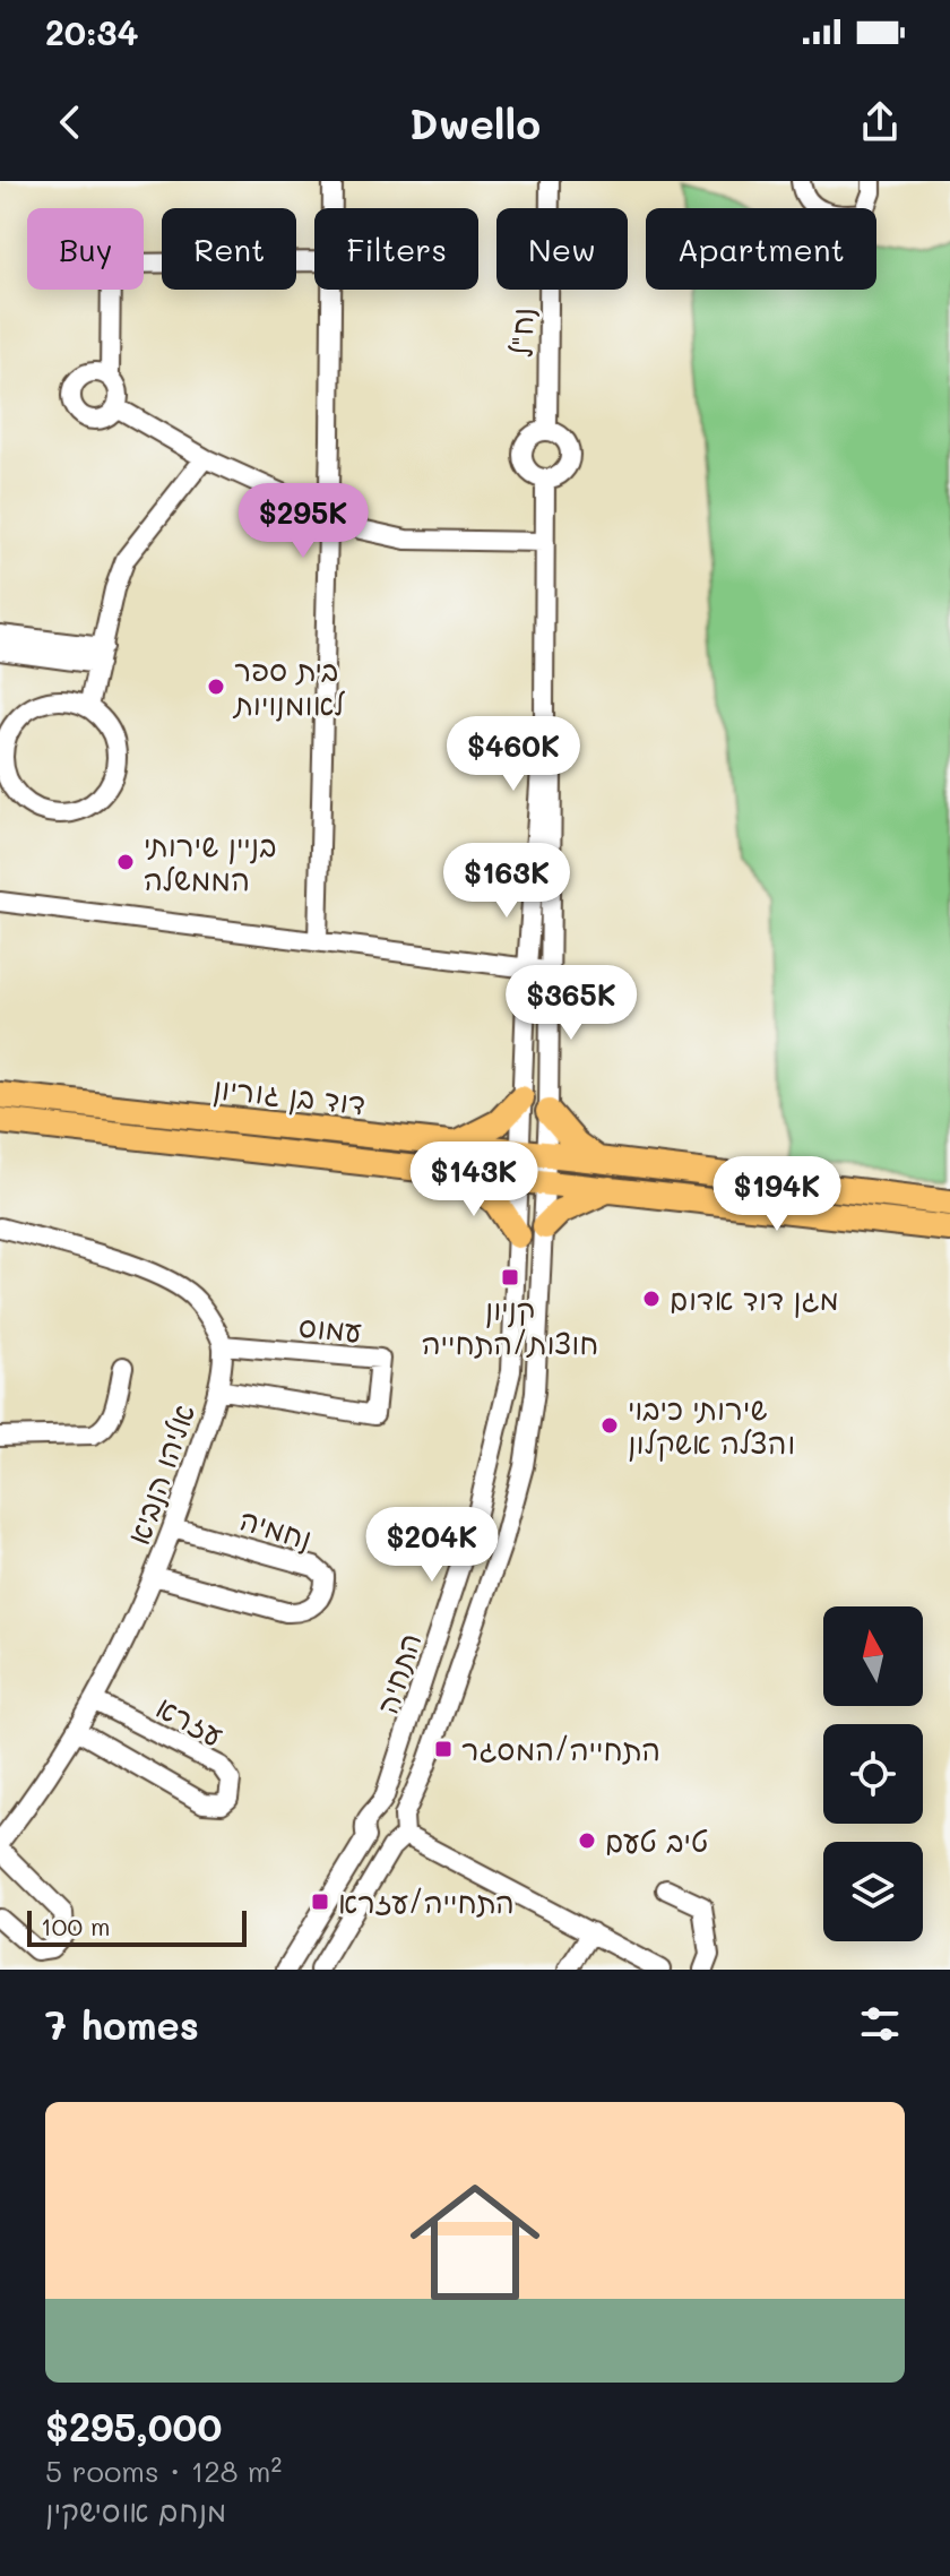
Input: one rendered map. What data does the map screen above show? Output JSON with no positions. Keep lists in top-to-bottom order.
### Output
{
  "streets": {
    "main road": ["דוד בן גוריון"],
    "street": [
      "נח\"ל",
      "עמוס",
      "אליהו הנביא",
      "נחמיה",
      "התחיה",
      "עזרא"
    ]
  },
  "crossings": [
    ["דוד בן גוריון", "התחיה"],
    ["עמוס", "אליהו הנביא"],
    ["אליהו הנביא", "נחמיה"],
    ["אליהו הנביא", "עזרא"]
  ],
  "places": {
    "other": [
      "בית ספר לאומנויות",
      "בניין שירותי הממשלה",
      "מגן דוד אדום",
      "שירותי כיבוי והצלה אשקלון",
      "טיב טעם"
    ],
    "transit": ["קניון חוצות/התחייה", "התחייה/המסגר", "התחייה/עזרא"]
  },
  "scale_bar": "100 m",
  "north": "top",
  "page": {
    "status": "20:34",
    "header": "Dwello",
    "chip": [
      "Buy",
      "Rent",
      "Filters",
      "New",
      "Apartment"
    ],
    "price": [
      "$295K",
      "$460K",
      "$163K",
      "$365K",
      "$143K",
      "$194K",
      "$204K"
    ],
    "scale": "100 m",
    "heading": "7 homes",
    "list": [
      {
        "name": "$295,000",
        "note": "5 rooms · 128 m² · מנחם אוסישקין"
      }
    ]
  }
}
